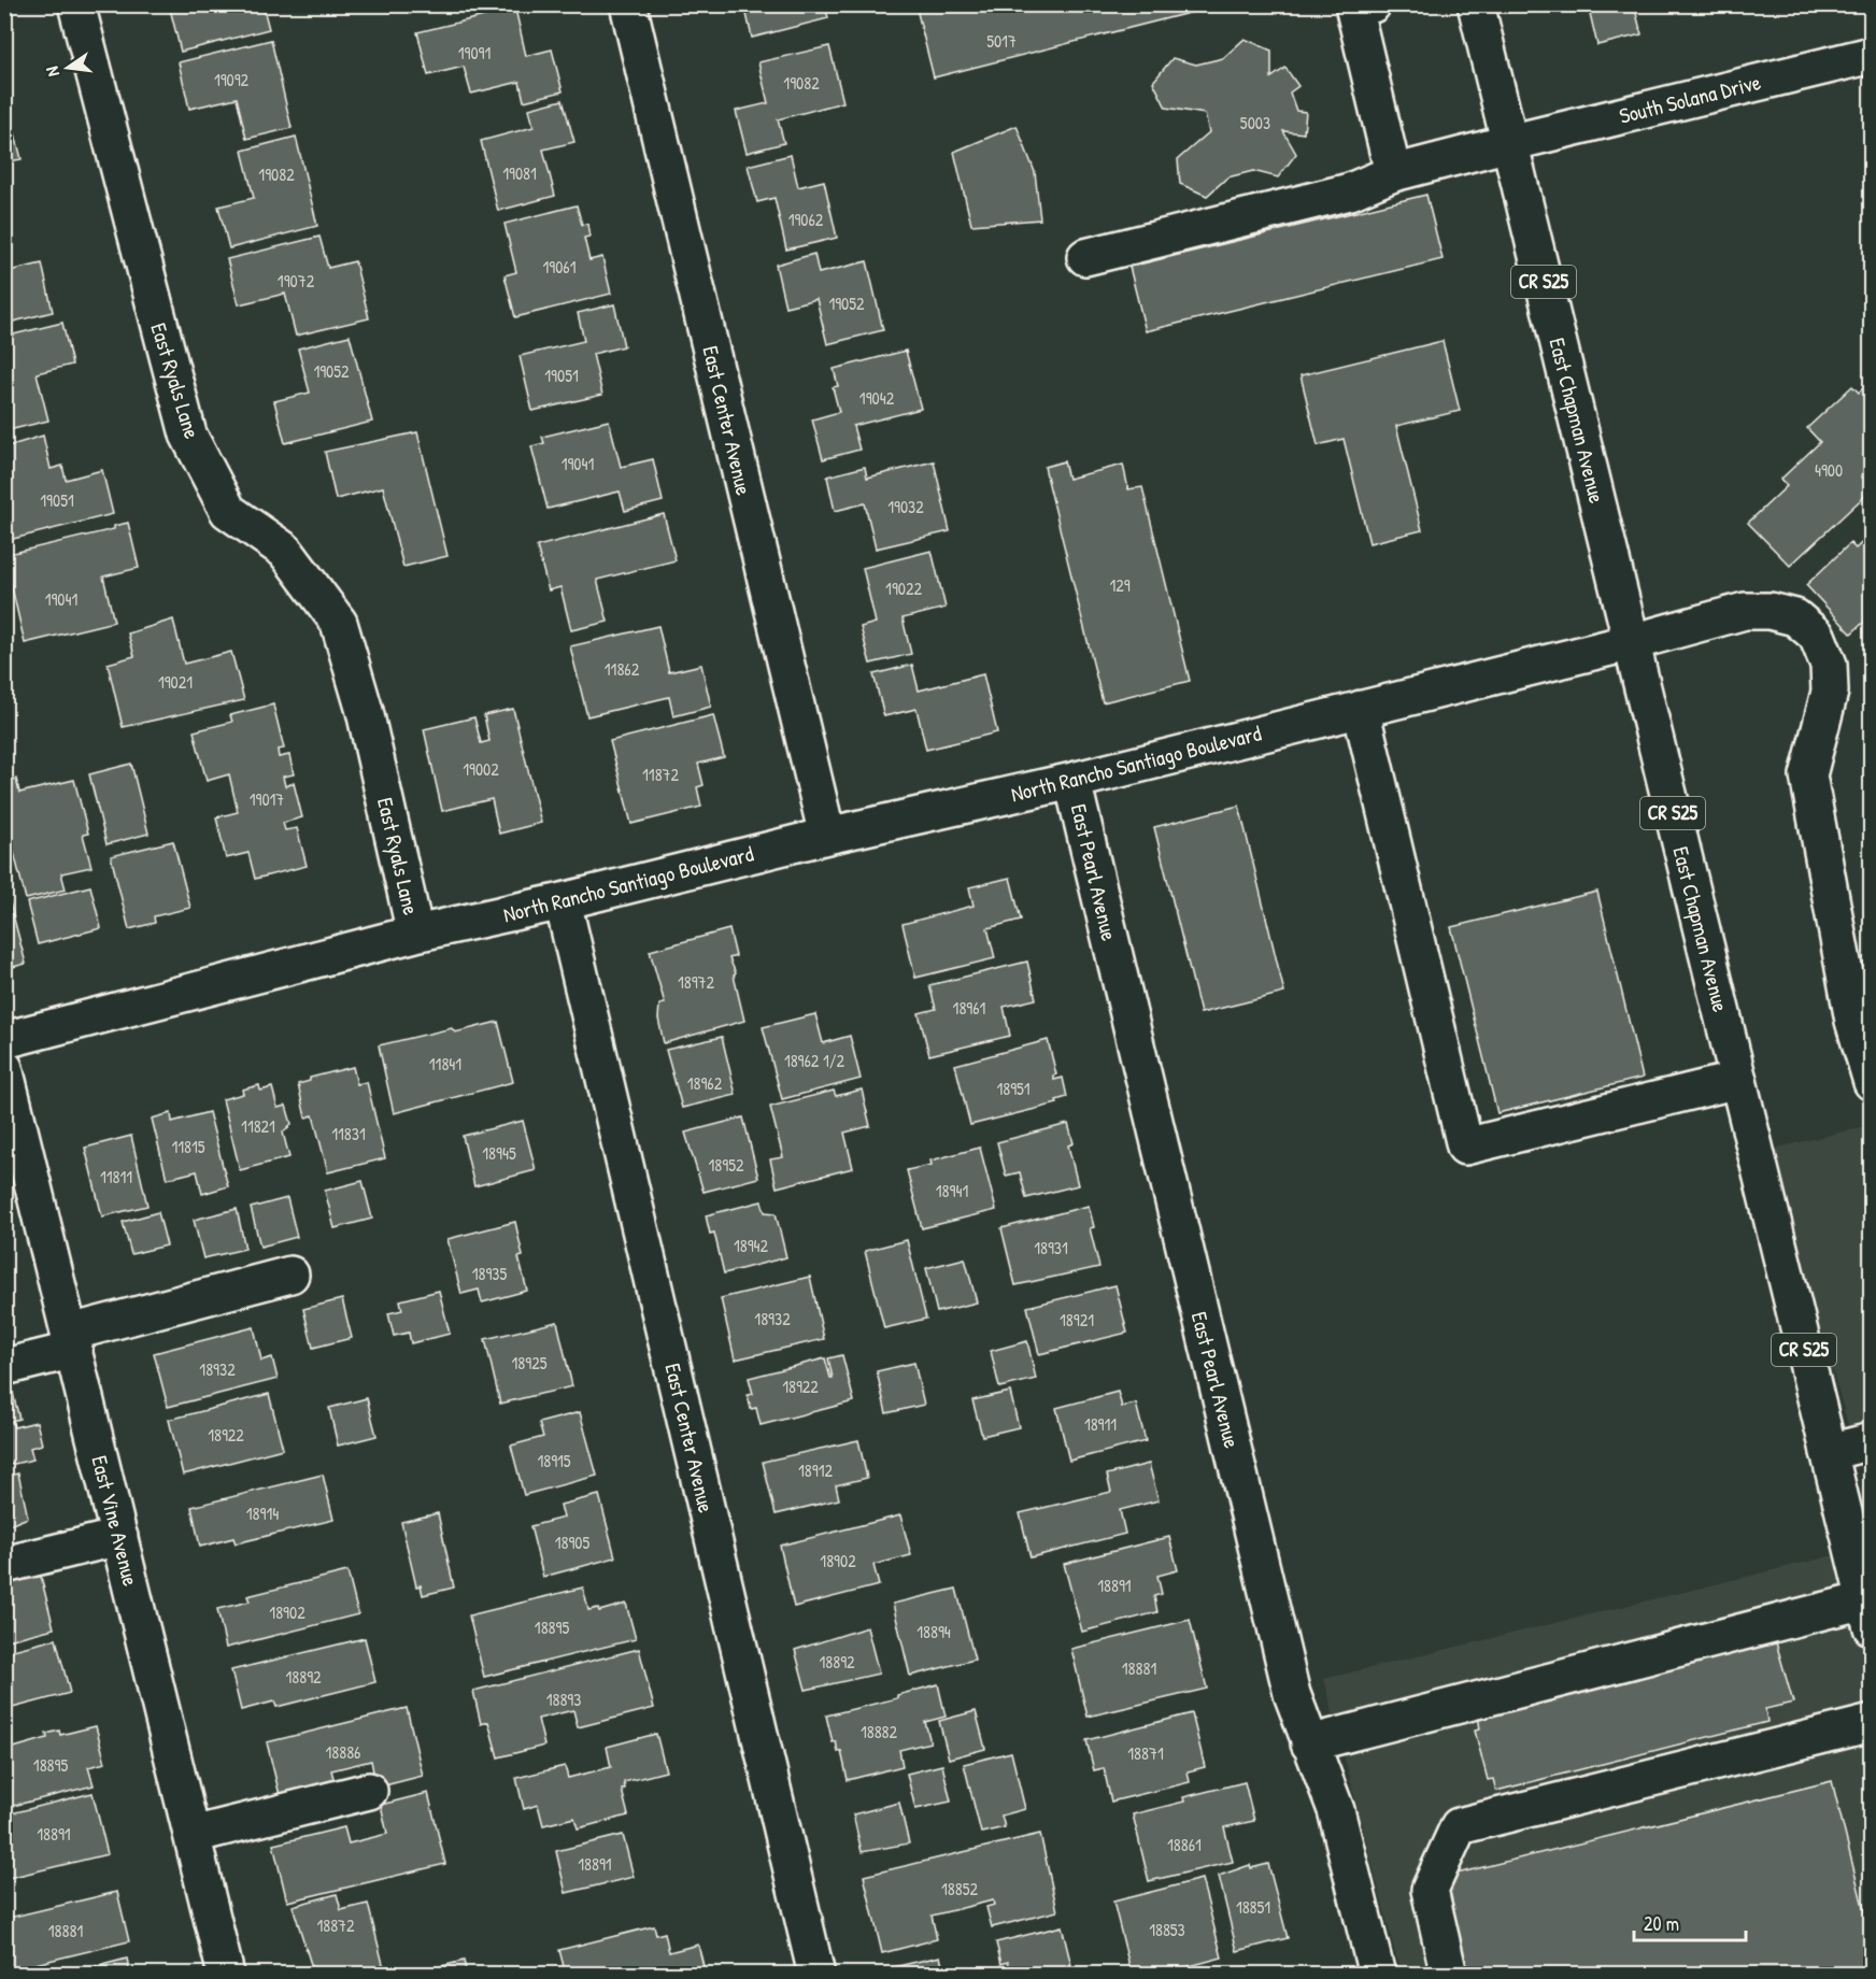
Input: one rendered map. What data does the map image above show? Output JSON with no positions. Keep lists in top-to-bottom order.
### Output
{
  "streets": {
    "street": [
      "South Solana Drive",
      "CR S25",
      "East Ryals Lane",
      "East Center Avenue",
      "East Chapman Avenue",
      "North Rancho Santiago Boulevard",
      "East Pearl Avenue",
      "East Vine Avenue"
    ]
  },
  "crossings": [
    ["South Solana Drive", "East Chapman Avenue"],
    ["East Ryals Lane", "North Rancho Santiago Boulevard"],
    ["East Center Avenue", "North Rancho Santiago Boulevard"],
    ["East Chapman Avenue", "North Rancho Santiago Boulevard"],
    ["North Rancho Santiago Boulevard", "East Pearl Avenue"]
  ],
  "house_numbers": [
    "5017",
    "19091",
    "19092",
    "19082",
    "5003",
    "19081",
    "19082",
    "19062",
    "19061",
    "19072",
    "19052",
    "19052",
    "19051",
    "19042",
    "19041",
    "4900",
    "19051",
    "19032",
    "129",
    "19022",
    "19041",
    "11862",
    "19021",
    "19002",
    "11872",
    "19017",
    "18972",
    "18961",
    "18962 1/2",
    "11841",
    "18962",
    "18951",
    "11821",
    "11831",
    "11815",
    "18945",
    "18952",
    "11811",
    "18941",
    "18942",
    "18931",
    "18935",
    "18932",
    "18921",
    "18925",
    "18932",
    "18922",
    "18911",
    "18922",
    "18915",
    "18912",
    "18914",
    "18905",
    "18902",
    "18891",
    "18902",
    "18895",
    "18894",
    "18892",
    "18881",
    "18892",
    "18893",
    "18882",
    "18886",
    "18871",
    "18895",
    "18891",
    "18861",
    "18891",
    "18852",
    "18851",
    "18872",
    "18853",
    "18881"
  ],
  "scale_bar": "20 m",
  "north": "left"
}
